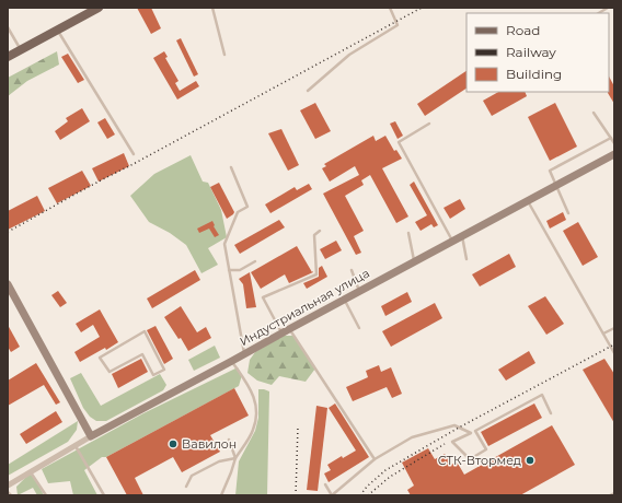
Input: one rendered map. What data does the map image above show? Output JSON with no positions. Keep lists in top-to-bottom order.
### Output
{
  "streets": {
    "main road": ["Индустриальная улица"]
  },
  "places": ["Вавилон", "СТК-Втормед"],
  "legend": ["Road", "Railway", "Building"]
}
